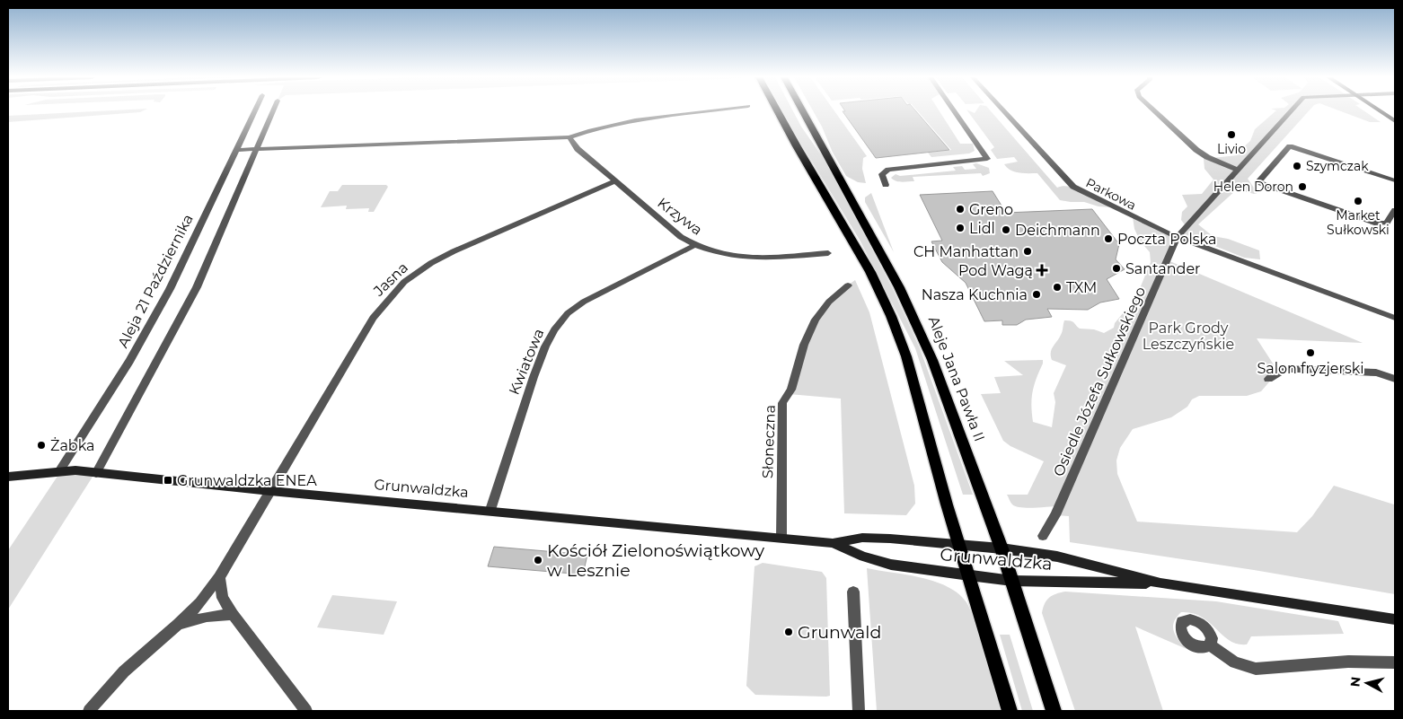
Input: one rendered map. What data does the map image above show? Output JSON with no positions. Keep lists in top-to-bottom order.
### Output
{
  "streets": {
    "main road": ["Aleje Jana Pawła II"],
    "street": [
      "Parkowa",
      "Krzywa",
      "Jasna",
      "Aleja 21 Października",
      "Kwiatowa",
      "Osiedle Józefa Sułkowskiego",
      "Słoneczna",
      "Grunwaldzka"
    ]
  },
  "crossings": [
    ["Parkowa", "Osiedle Józefa Sułkowskiego"],
    ["Krzywa", "Jasna"],
    ["Krzywa", "Kwiatowa"],
    ["Jasna", "Grunwaldzka"],
    ["Aleja 21 Października", "Grunwaldzka"],
    ["Kwiatowa", "Grunwaldzka"],
    ["Aleje Jana Pawła II", "Grunwaldzka"],
    ["Słoneczna", "Grunwaldzka"]
  ],
  "parks": ["Park Grody Leszczyńskie"],
  "places": {
    "other": [
      "Livio",
      "Szymczak",
      "Helen Doron",
      "Market Sułkowski",
      "Greno",
      "Lidl",
      "Deichmann",
      "Poczta Polska",
      "CH Manhattan",
      "Santander",
      "TXM",
      "Nasza Kuchnia",
      "Salon fryzjerski",
      "Żabka",
      "Kościół Zielonoświątkowy w Lesznie",
      "Grunwald"
    ],
    "health": ["Pod Wagą"],
    "transit": ["Grunwaldzka ENEA"]
  },
  "north": "left"
}
